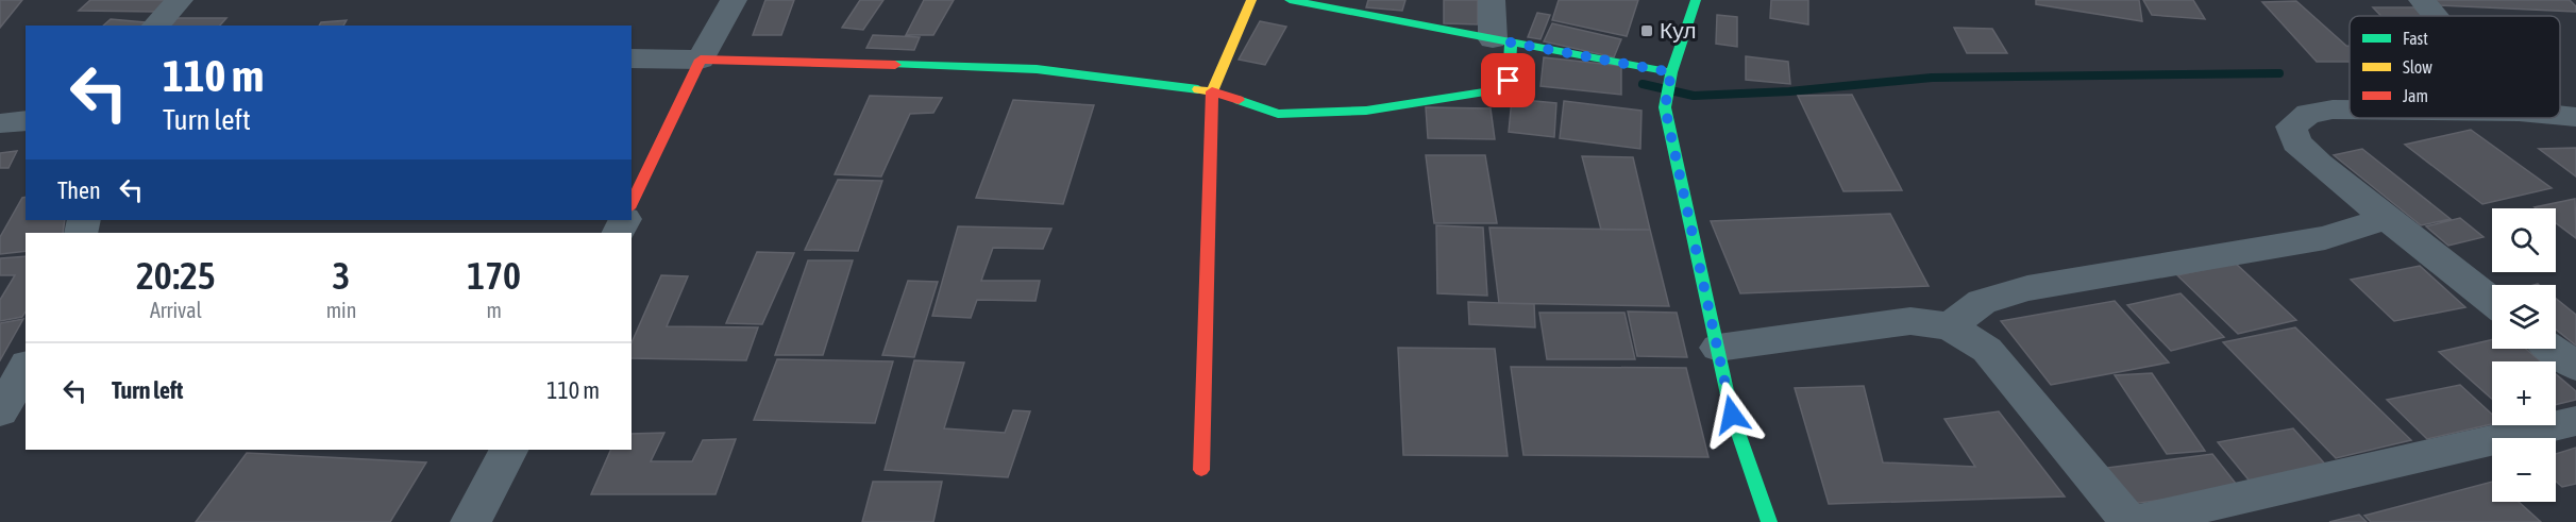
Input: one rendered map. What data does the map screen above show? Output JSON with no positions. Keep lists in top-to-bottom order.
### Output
{
  "places": {
    "transit": ["Кул"]
  },
  "legend": ["Fast", "Slow", "Jam"],
  "page": {
    "turn": ["110 m", "Turn left"],
    "then": "Then",
    "map_buttons": ["+", "−"],
    "eta": [
      "20:25",
      "Arrival",
      "3",
      "min",
      "170",
      "m"
    ],
    "list": [
      {
        "name": "Turn left",
        "value": "110 m"
      }
    ]
  }
}
